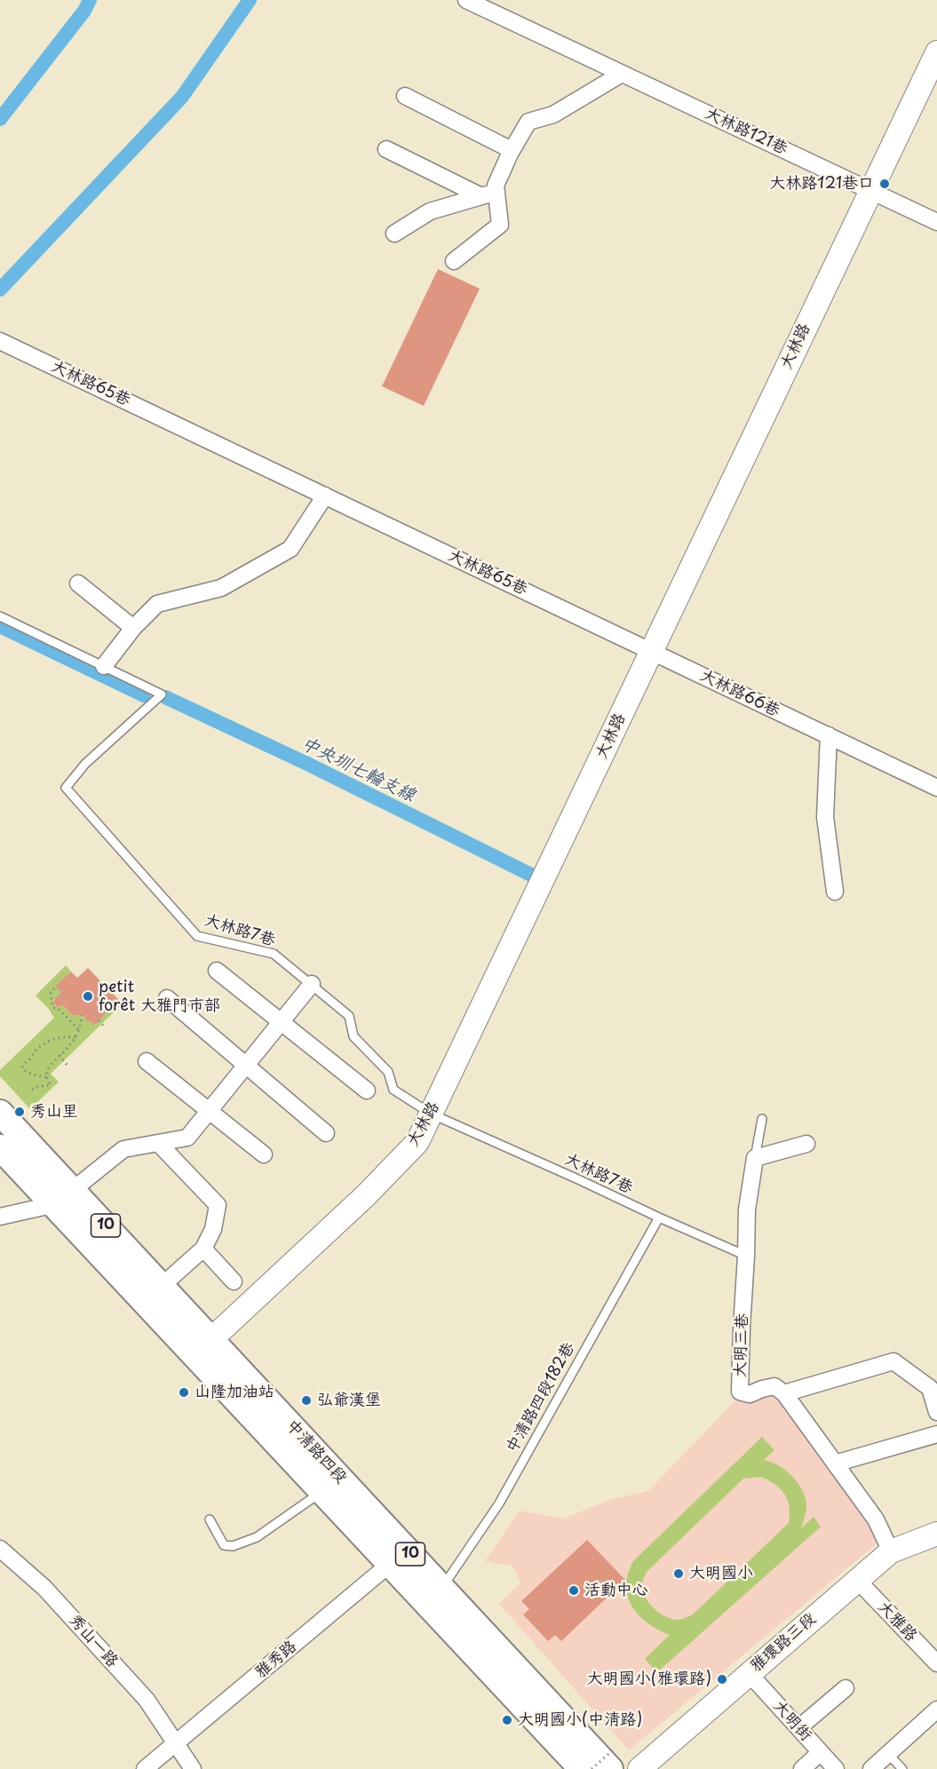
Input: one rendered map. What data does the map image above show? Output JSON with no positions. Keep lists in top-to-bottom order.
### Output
{
  "streets": {
    "main road": ["10", "中清路四段"],
    "street": [
      "大林路121巷",
      "大林路",
      "大林路65巷",
      "大林路66巷",
      "大明三巷",
      "大雅路",
      "秀山一路",
      "雅環路三段",
      "雅秀路",
      "大明街"
    ],
    "lane": ["大林路7巷", "中清路四段182巷"]
  },
  "crossings": [
    ["大林路121巷", "大林路"],
    ["大林路", "大林路65巷"],
    ["大林路", "大林路66巷"],
    ["大林路", "大林路7巷"],
    ["大林路", "中清路四段"],
    ["大林路65巷", "大林路66巷"],
    ["大林路7巷", "大明三巷"],
    ["大林路7巷", "中清路四段182巷"],
    ["中清路四段182巷", "中清路四段"],
    ["中清路四段", "雅秀路"],
    ["大雅路", "雅環路三段"],
    ["秀山一路", "雅秀路"],
    ["雅環路三段", "大明街"]
  ],
  "water": ["中央圳七輪支線"],
  "places": [
    "大林路121巷口",
    "petit forêt 大雅門市部",
    "秀山里",
    "山隆加油站",
    "弘爺漢堡",
    "大明國小",
    "活動中心",
    "大明國小(雅環路)",
    "大明國小(中清路)"
  ]
}
